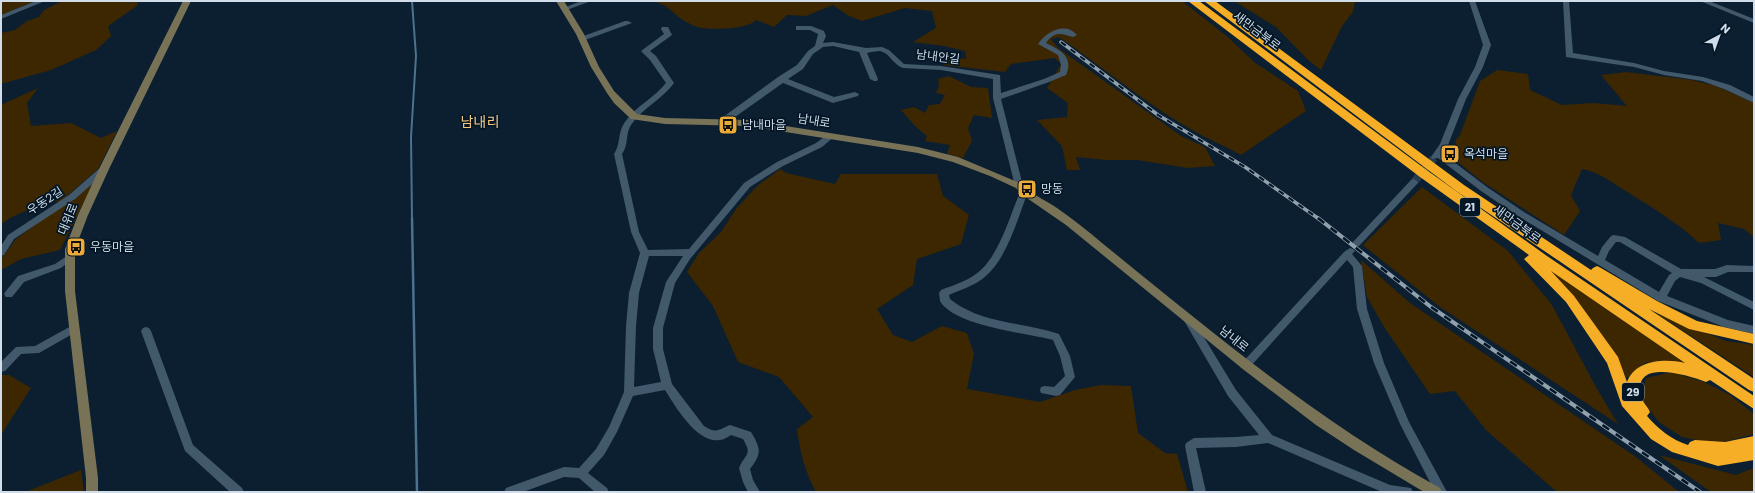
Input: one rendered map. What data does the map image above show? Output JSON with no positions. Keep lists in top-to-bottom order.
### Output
{
  "streets": {
    "highway": ["새만금북로", "21", "29"],
    "street": [
      "남내안길",
      "남내로",
      "우동2길",
      "대위로"
    ]
  },
  "crossings": [
    ["새만금북로", "29"],
    ["남내안길", "남내로"],
    ["우동2길", "대위로"]
  ],
  "districts": ["남내리"],
  "places": {
    "bus stop": [
      "남내마을",
      "옥석마을",
      "망동",
      "우동마을"
    ]
  },
  "north": "top right"
}
